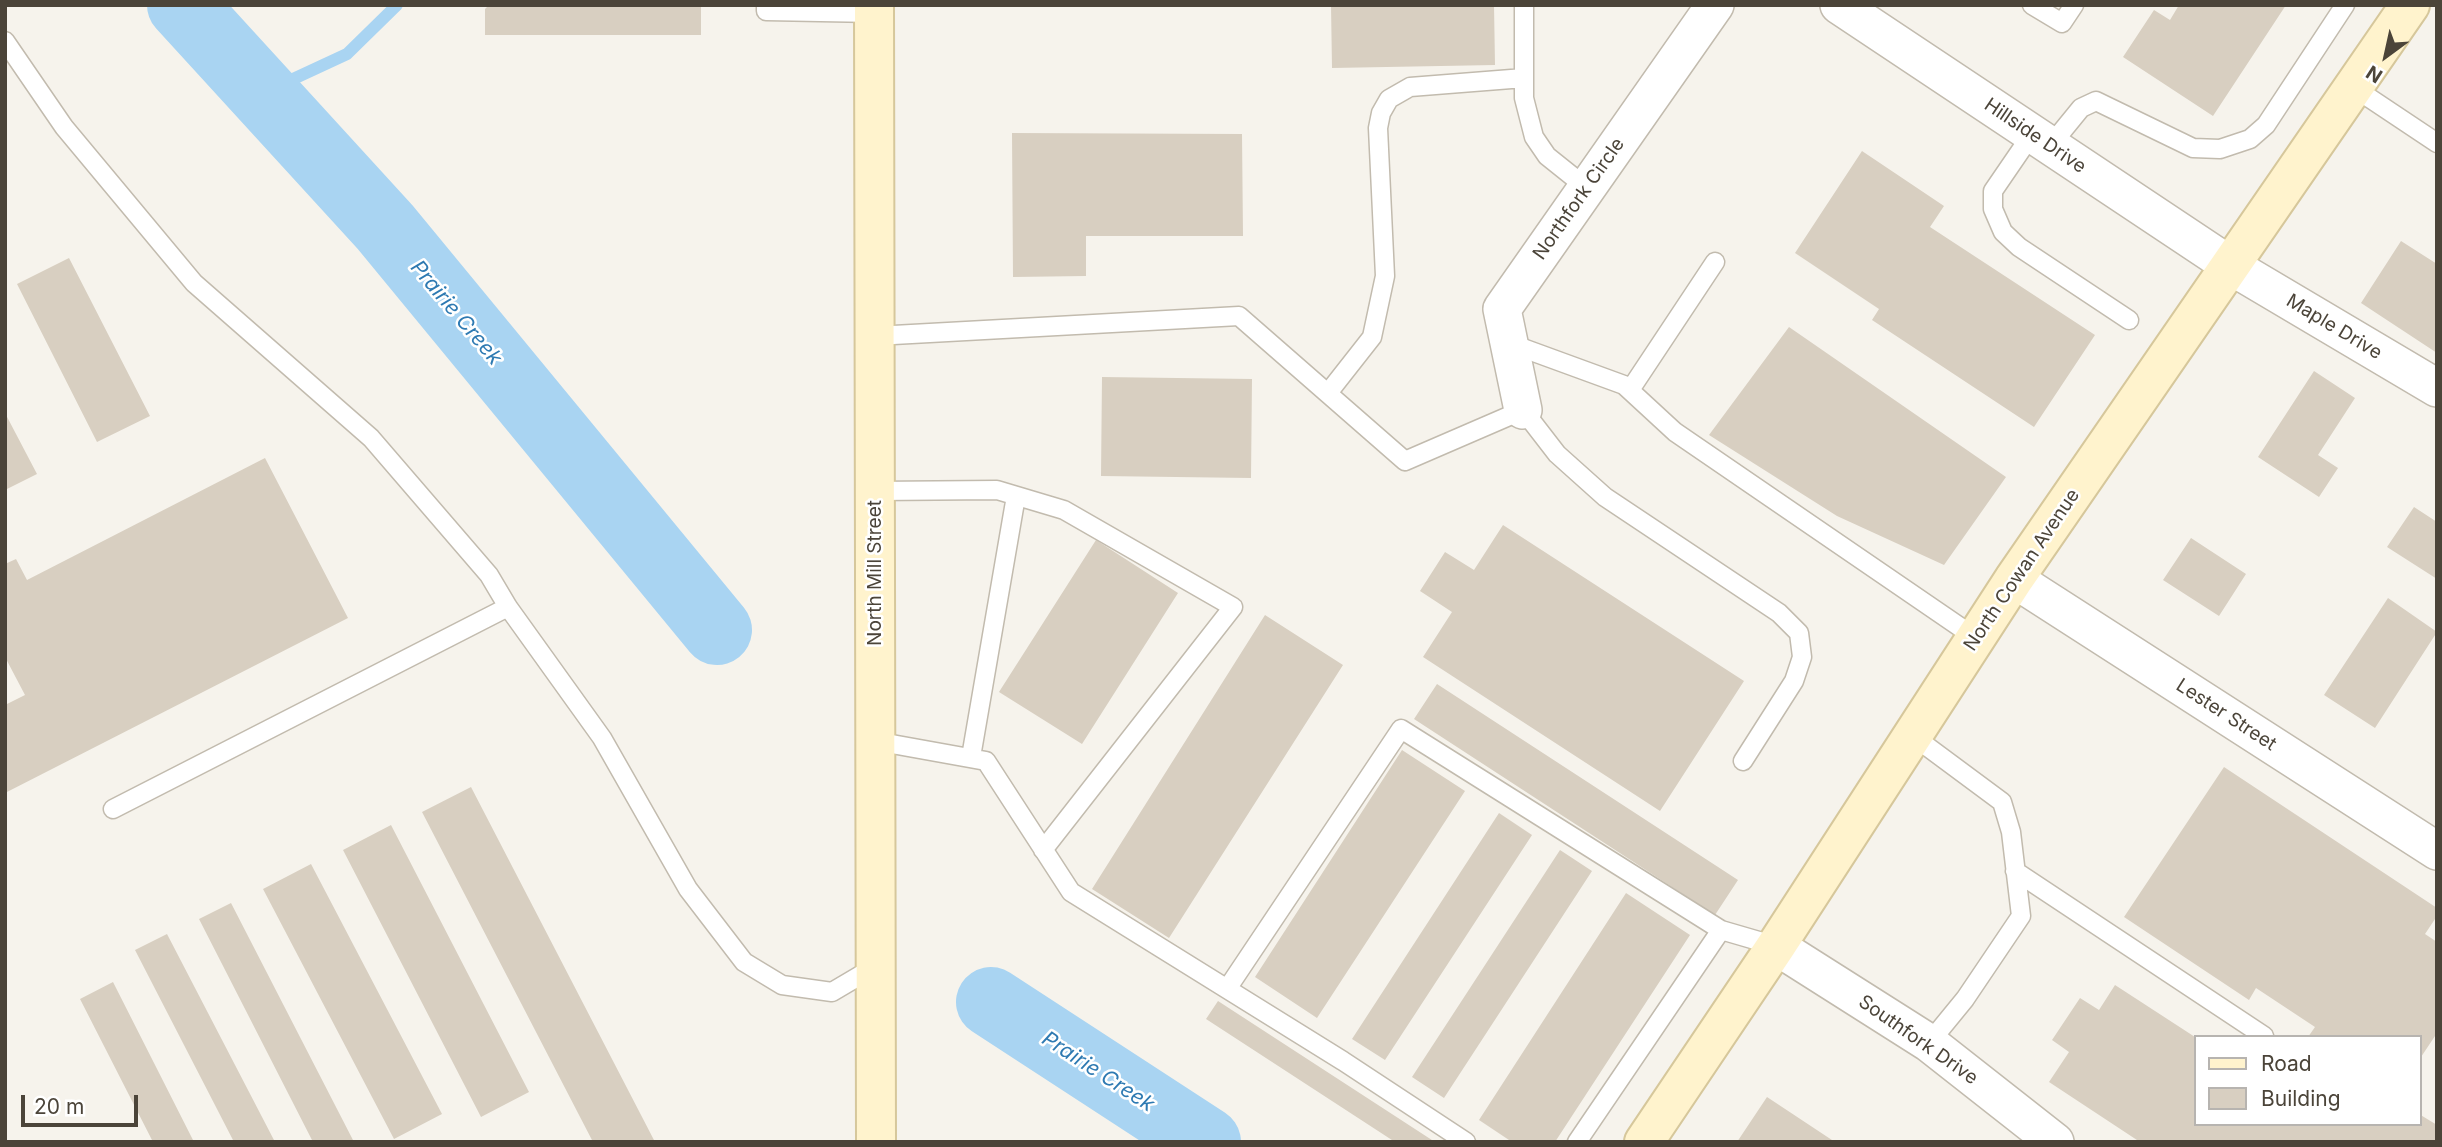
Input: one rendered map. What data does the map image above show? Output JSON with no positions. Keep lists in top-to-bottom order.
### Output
{
  "streets": {
    "street": [
      "Hillside Drive",
      "Northfork Circle",
      "Maple Drive",
      "North Cowan Avenue",
      "North Mill Street",
      "Lester Street",
      "Southfork Drive"
    ]
  },
  "crossings": [
    ["Hillside Drive", "Maple Drive"],
    ["Hillside Drive", "North Cowan Avenue"],
    ["Maple Drive", "North Cowan Avenue"],
    ["North Cowan Avenue", "Lester Street"],
    ["North Cowan Avenue", "Southfork Drive"]
  ],
  "water": ["Prairie Creek"],
  "legend": ["Road", "Building"],
  "scale_bar": "20 m",
  "north": "bottom left"
}
